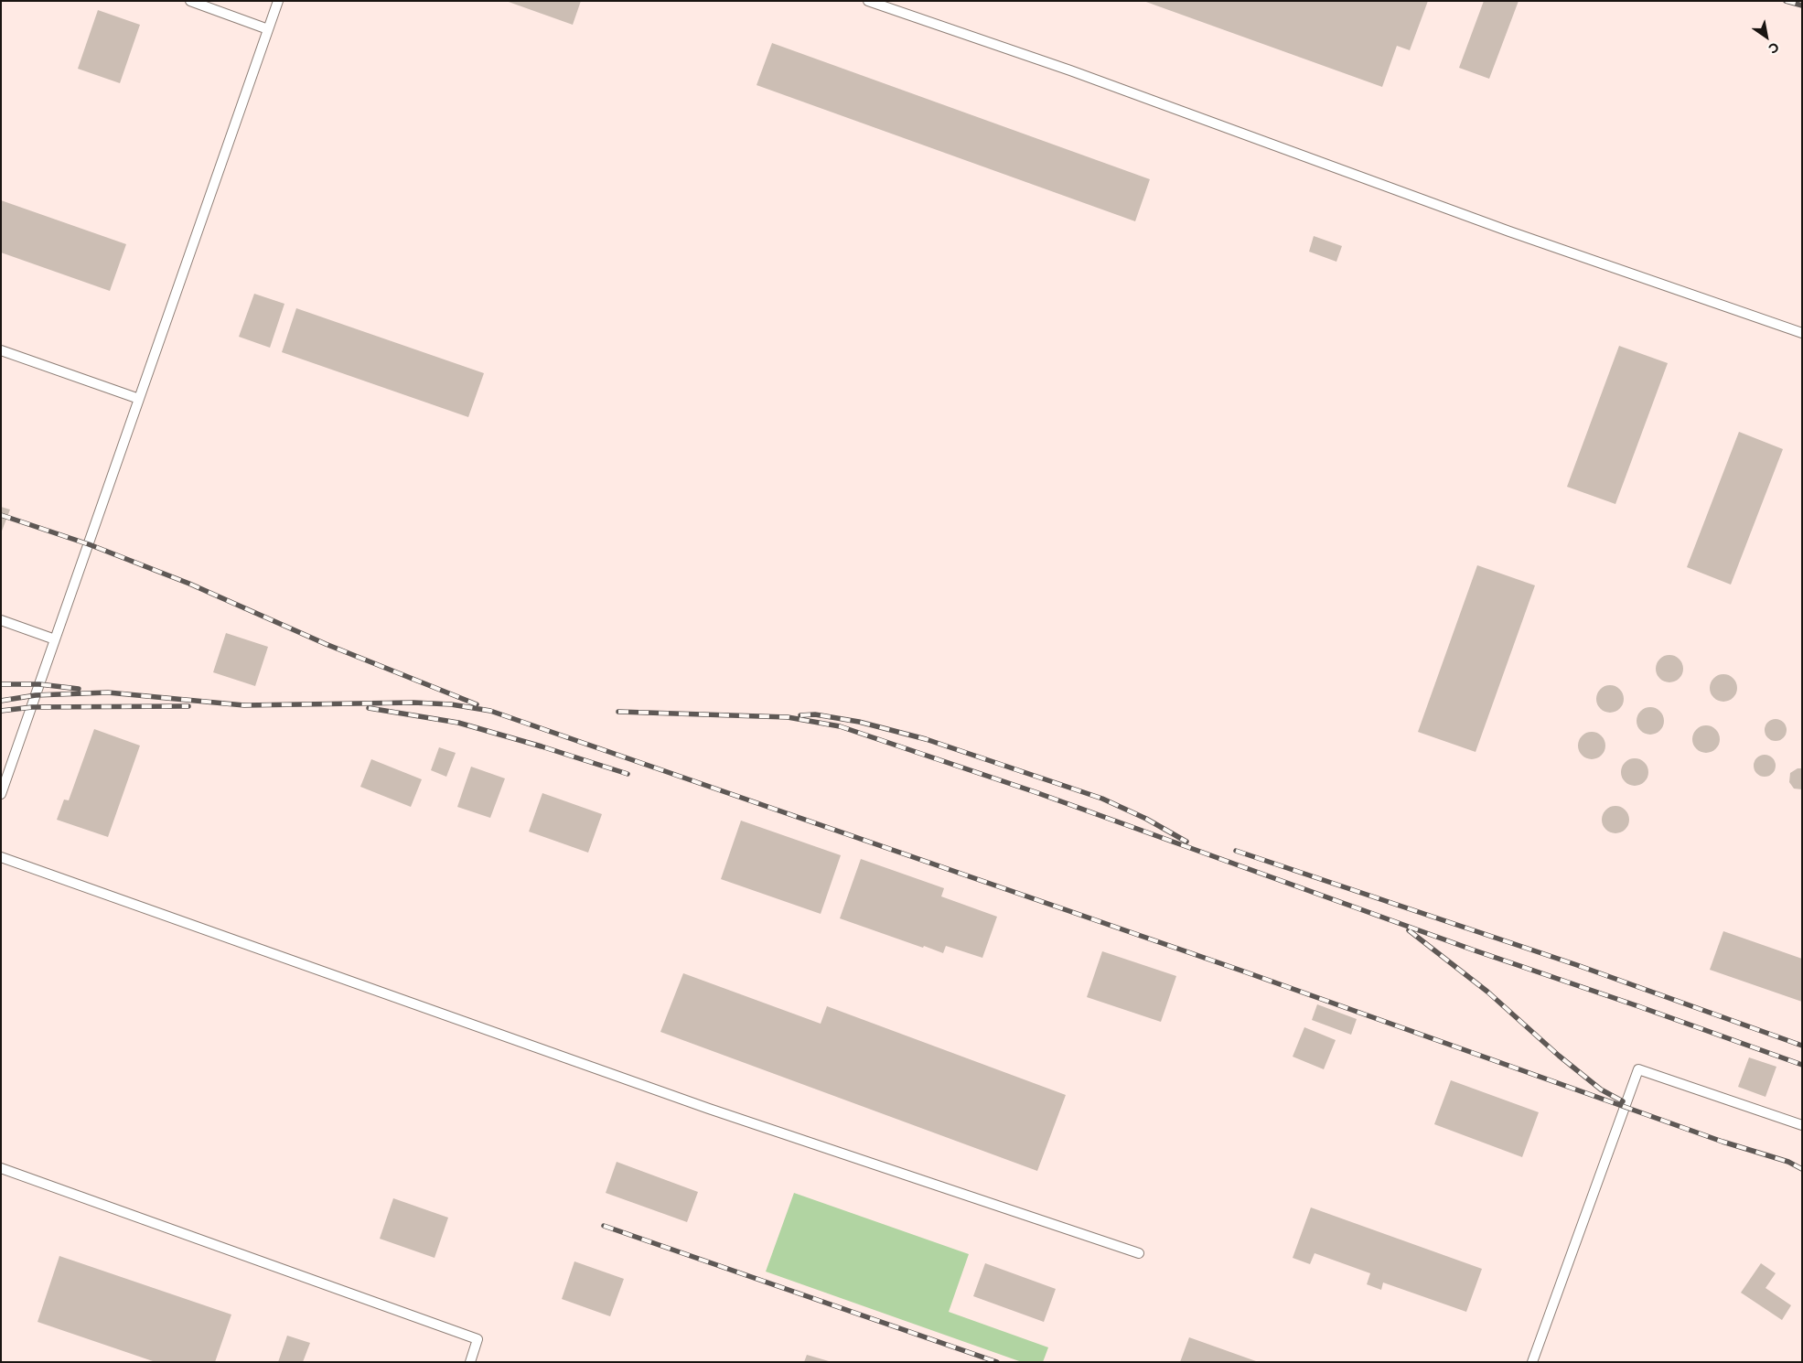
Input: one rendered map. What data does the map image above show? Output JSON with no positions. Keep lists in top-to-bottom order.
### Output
{
  "north": "bottom right"
}
